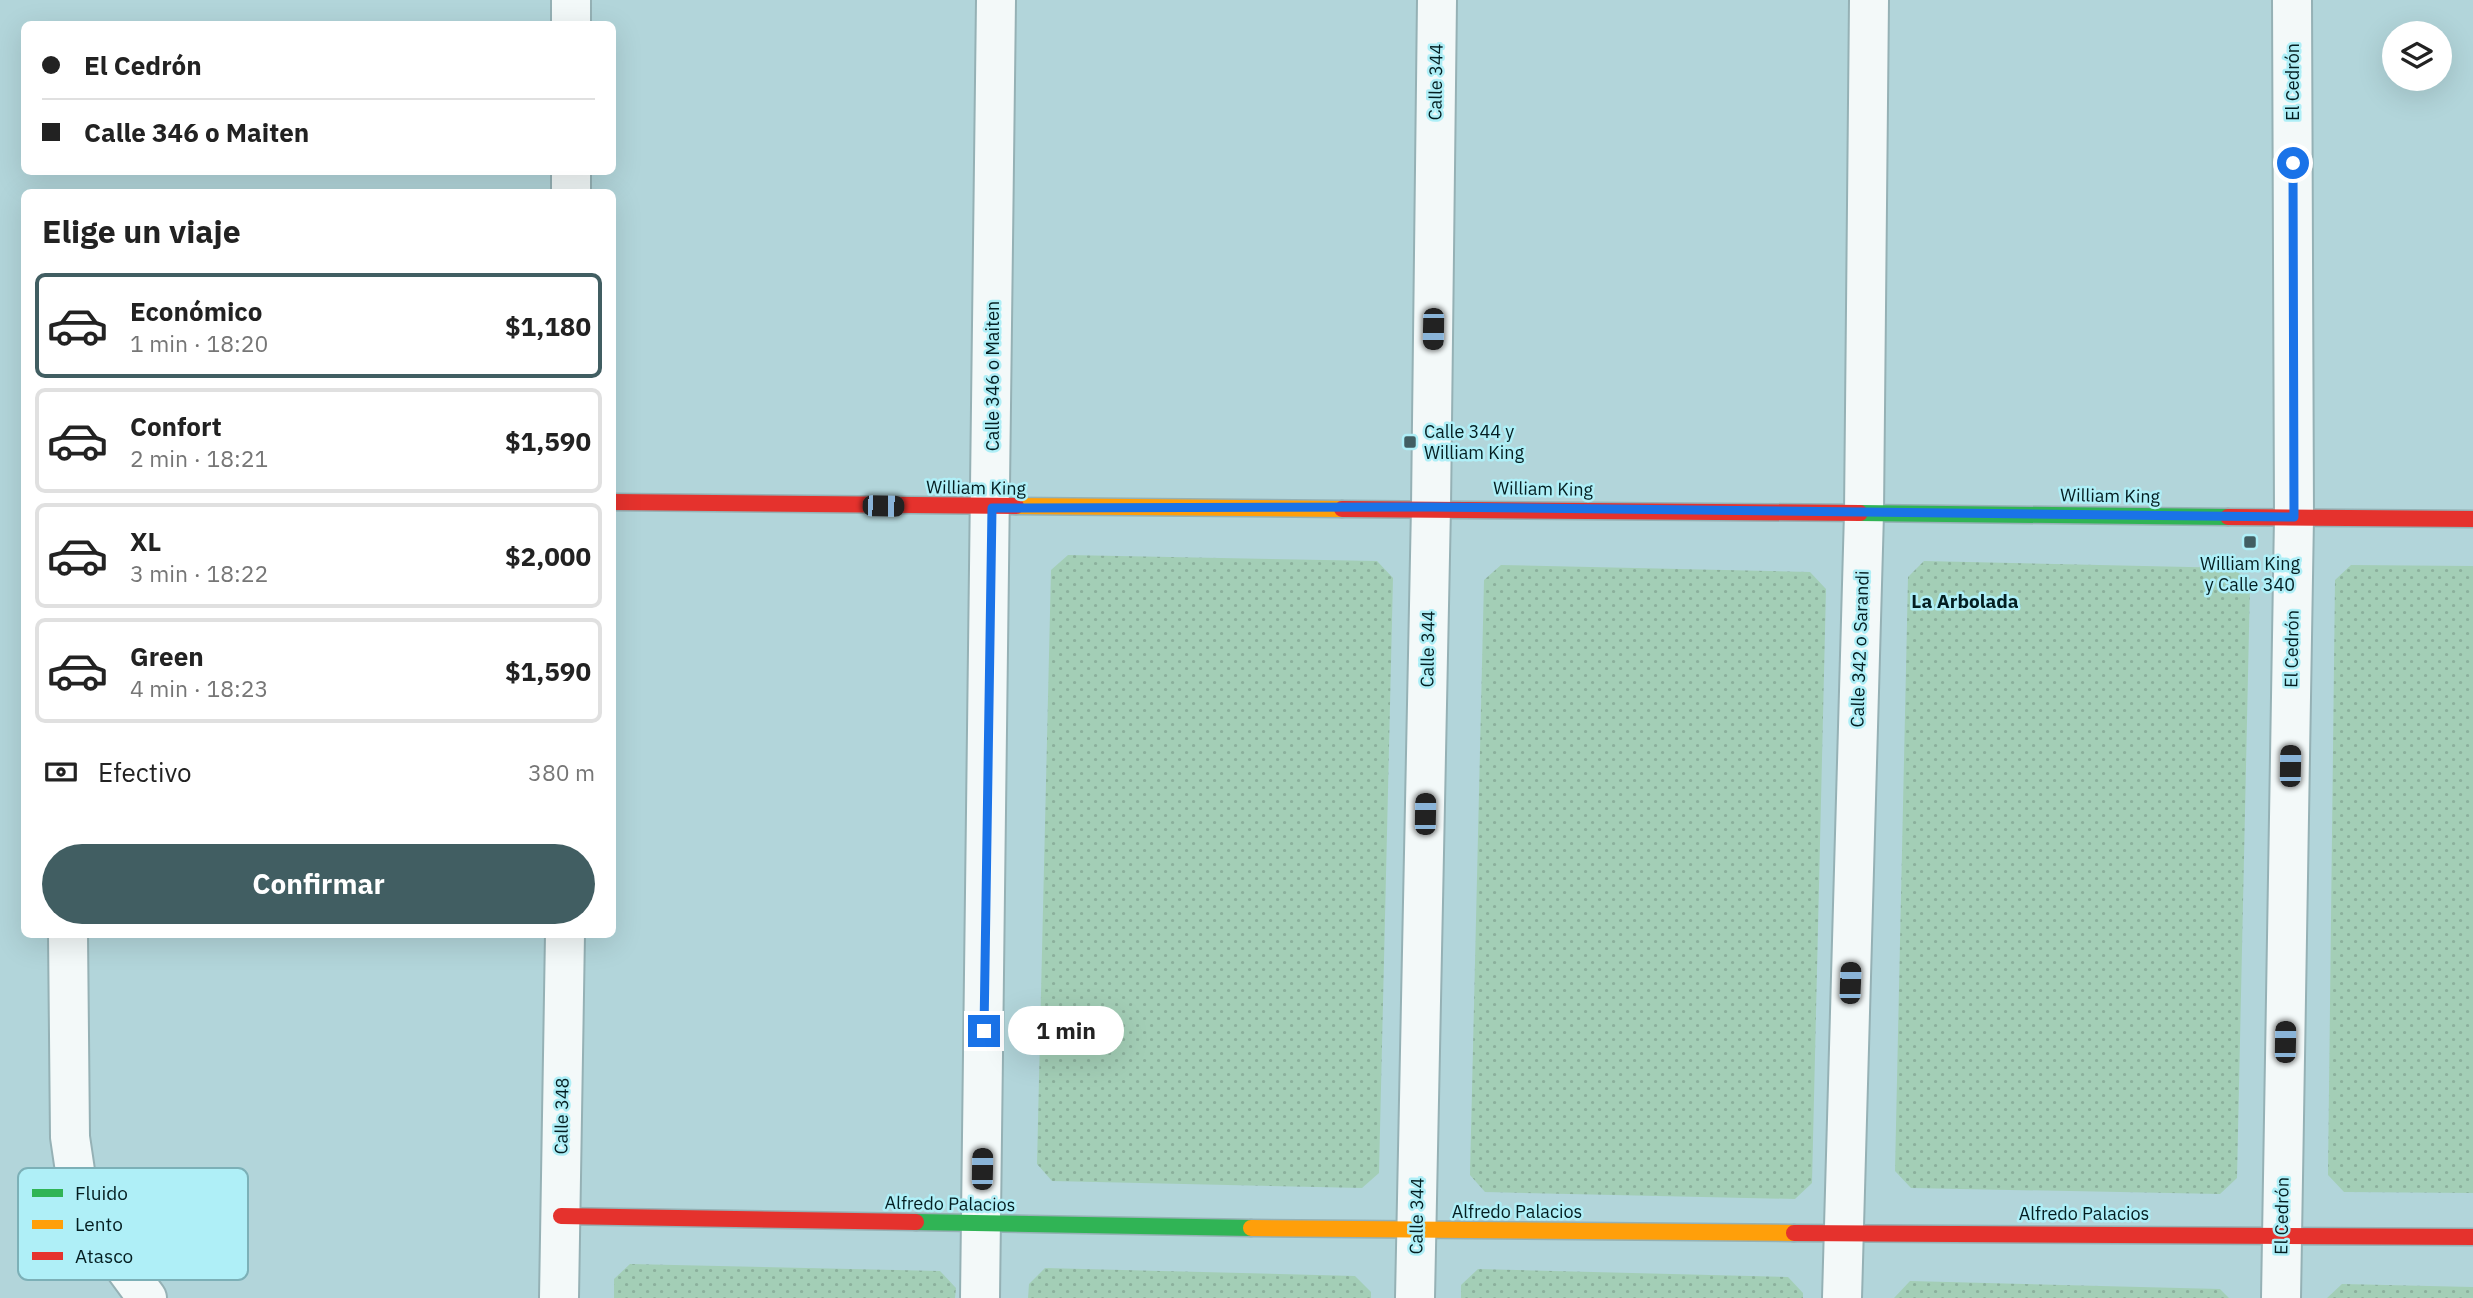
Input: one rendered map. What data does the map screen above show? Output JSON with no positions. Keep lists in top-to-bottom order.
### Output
{
  "streets": {
    "street": [
      "Calle 344",
      "El Cedrón",
      "Calle 346 o Maiten",
      "William King",
      "Calle 342 o Sarandi",
      "Calle 348",
      "Alfredo Palacios"
    ]
  },
  "crossings": [
    ["Calle 344", "William King"],
    ["Calle 344", "Alfredo Palacios"],
    ["El Cedrón", "William King"],
    ["El Cedrón", "Alfredo Palacios"],
    ["Calle 346 o Maiten", "William King"],
    ["Calle 346 o Maiten", "Alfredo Palacios"],
    ["William King", "Calle 342 o Sarandi"],
    ["Calle 342 o Sarandi", "Alfredo Palacios"],
    ["Calle 348", "Alfredo Palacios"]
  ],
  "districts": ["La Arbolada"],
  "places": {
    "transit": ["Calle 344 y William King", "William King y Calle 340"]
  },
  "legend": ["Fluido", "Lento", "Atasco"],
  "page": {
    "banner": ["El Cedrón", "Calle 346 o Maiten"],
    "heading": "Elige un viaje",
    "list": [
      {
        "name": "Económico",
        "note": "1 min · 18:20",
        "value": "$1,180"
      },
      {
        "name": "Confort",
        "note": "2 min · 18:21",
        "value": "$1,590"
      },
      {
        "name": "XL",
        "note": "3 min · 18:22",
        "value": "$2,000"
      },
      {
        "name": "Green",
        "note": "4 min · 18:23",
        "value": "$1,590"
      }
    ],
    "pay": ["Efectivo", "380 m"],
    "buttons": "Confirmar",
    "bubble": "1 min"
  }
}
